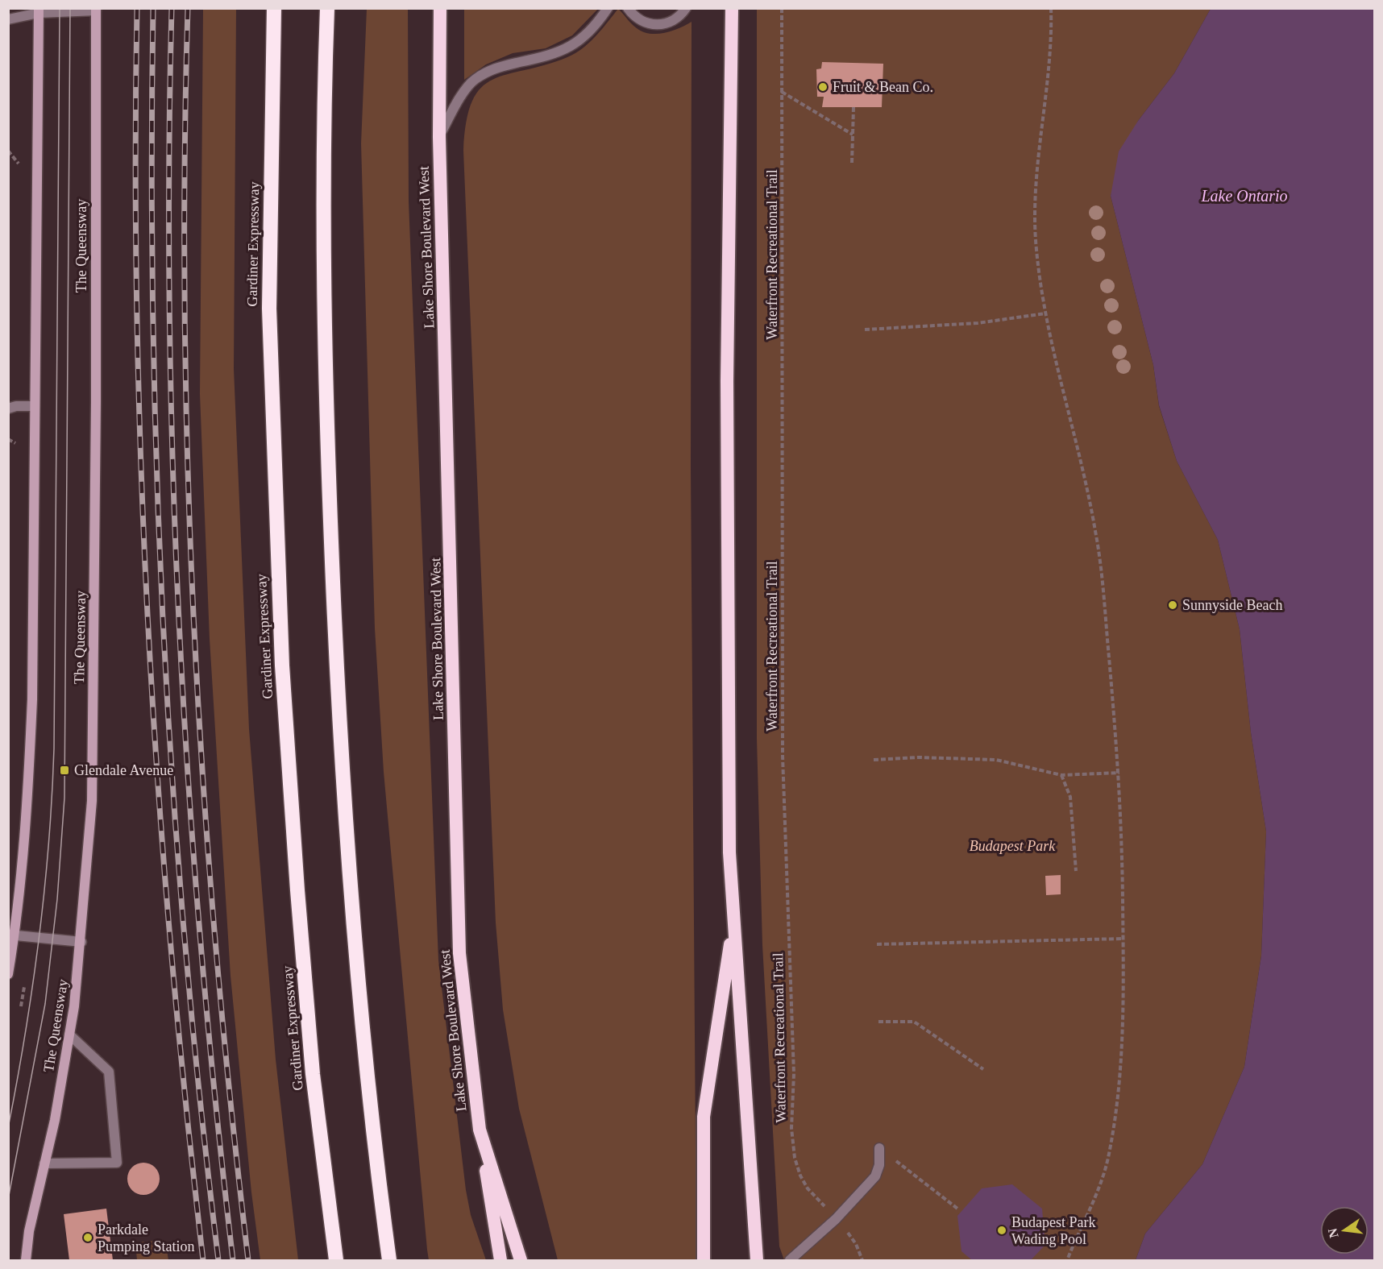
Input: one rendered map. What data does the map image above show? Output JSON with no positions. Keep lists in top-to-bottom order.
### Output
{
  "streets": {
    "highway": ["Gardiner Expressway", "Lake Shore Boulevard West"],
    "main road": ["The Queensway"],
    "path": ["Waterfront Recreational Trail"]
  },
  "water": ["Lake Ontario"],
  "parks": ["Budapest Park"],
  "places": {
    "other": [
      "Fruit & Bean Co.",
      "Sunnyside Beach",
      "Budapest Park Wading Pool",
      "Parkdale Pumping Station"
    ],
    "transit": ["Glendale Avenue"]
  },
  "north": "left"
}
